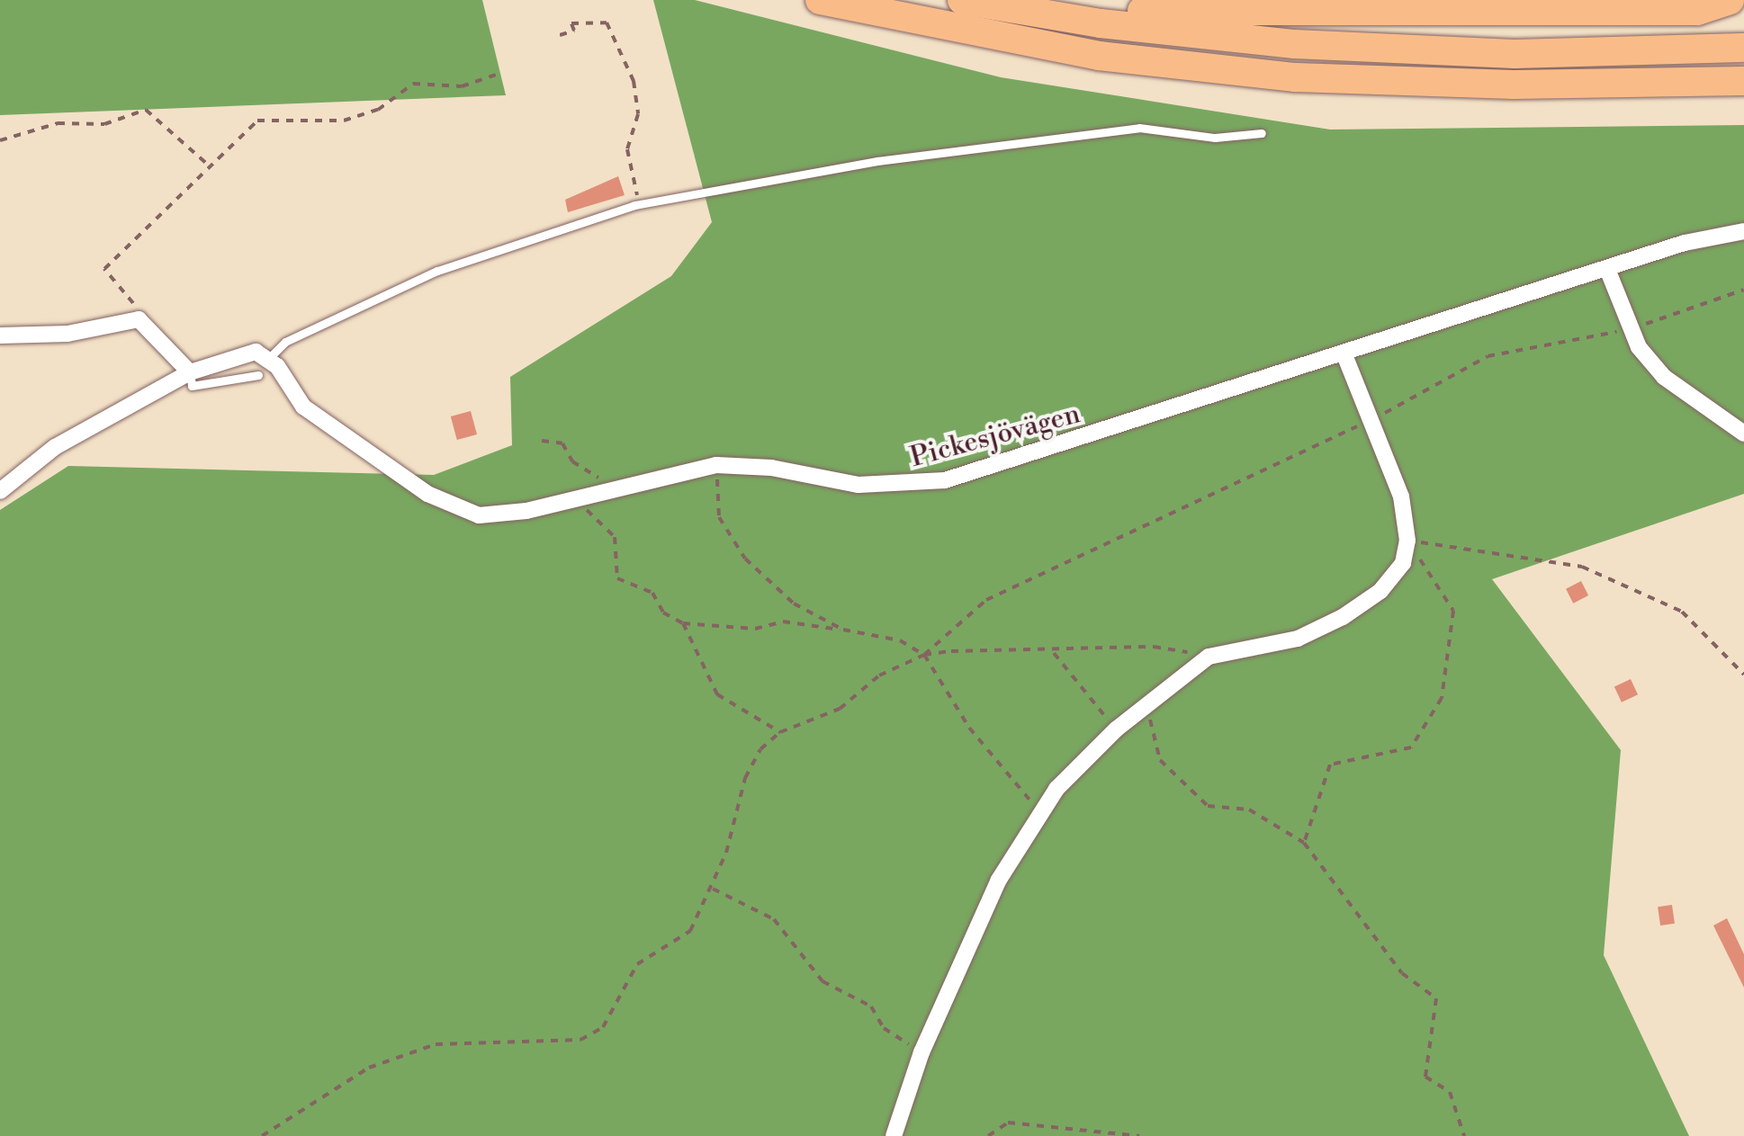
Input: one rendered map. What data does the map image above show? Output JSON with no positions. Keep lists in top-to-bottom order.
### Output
{
  "streets": {
    "street": ["Pickesjövägen"]
  }
}
